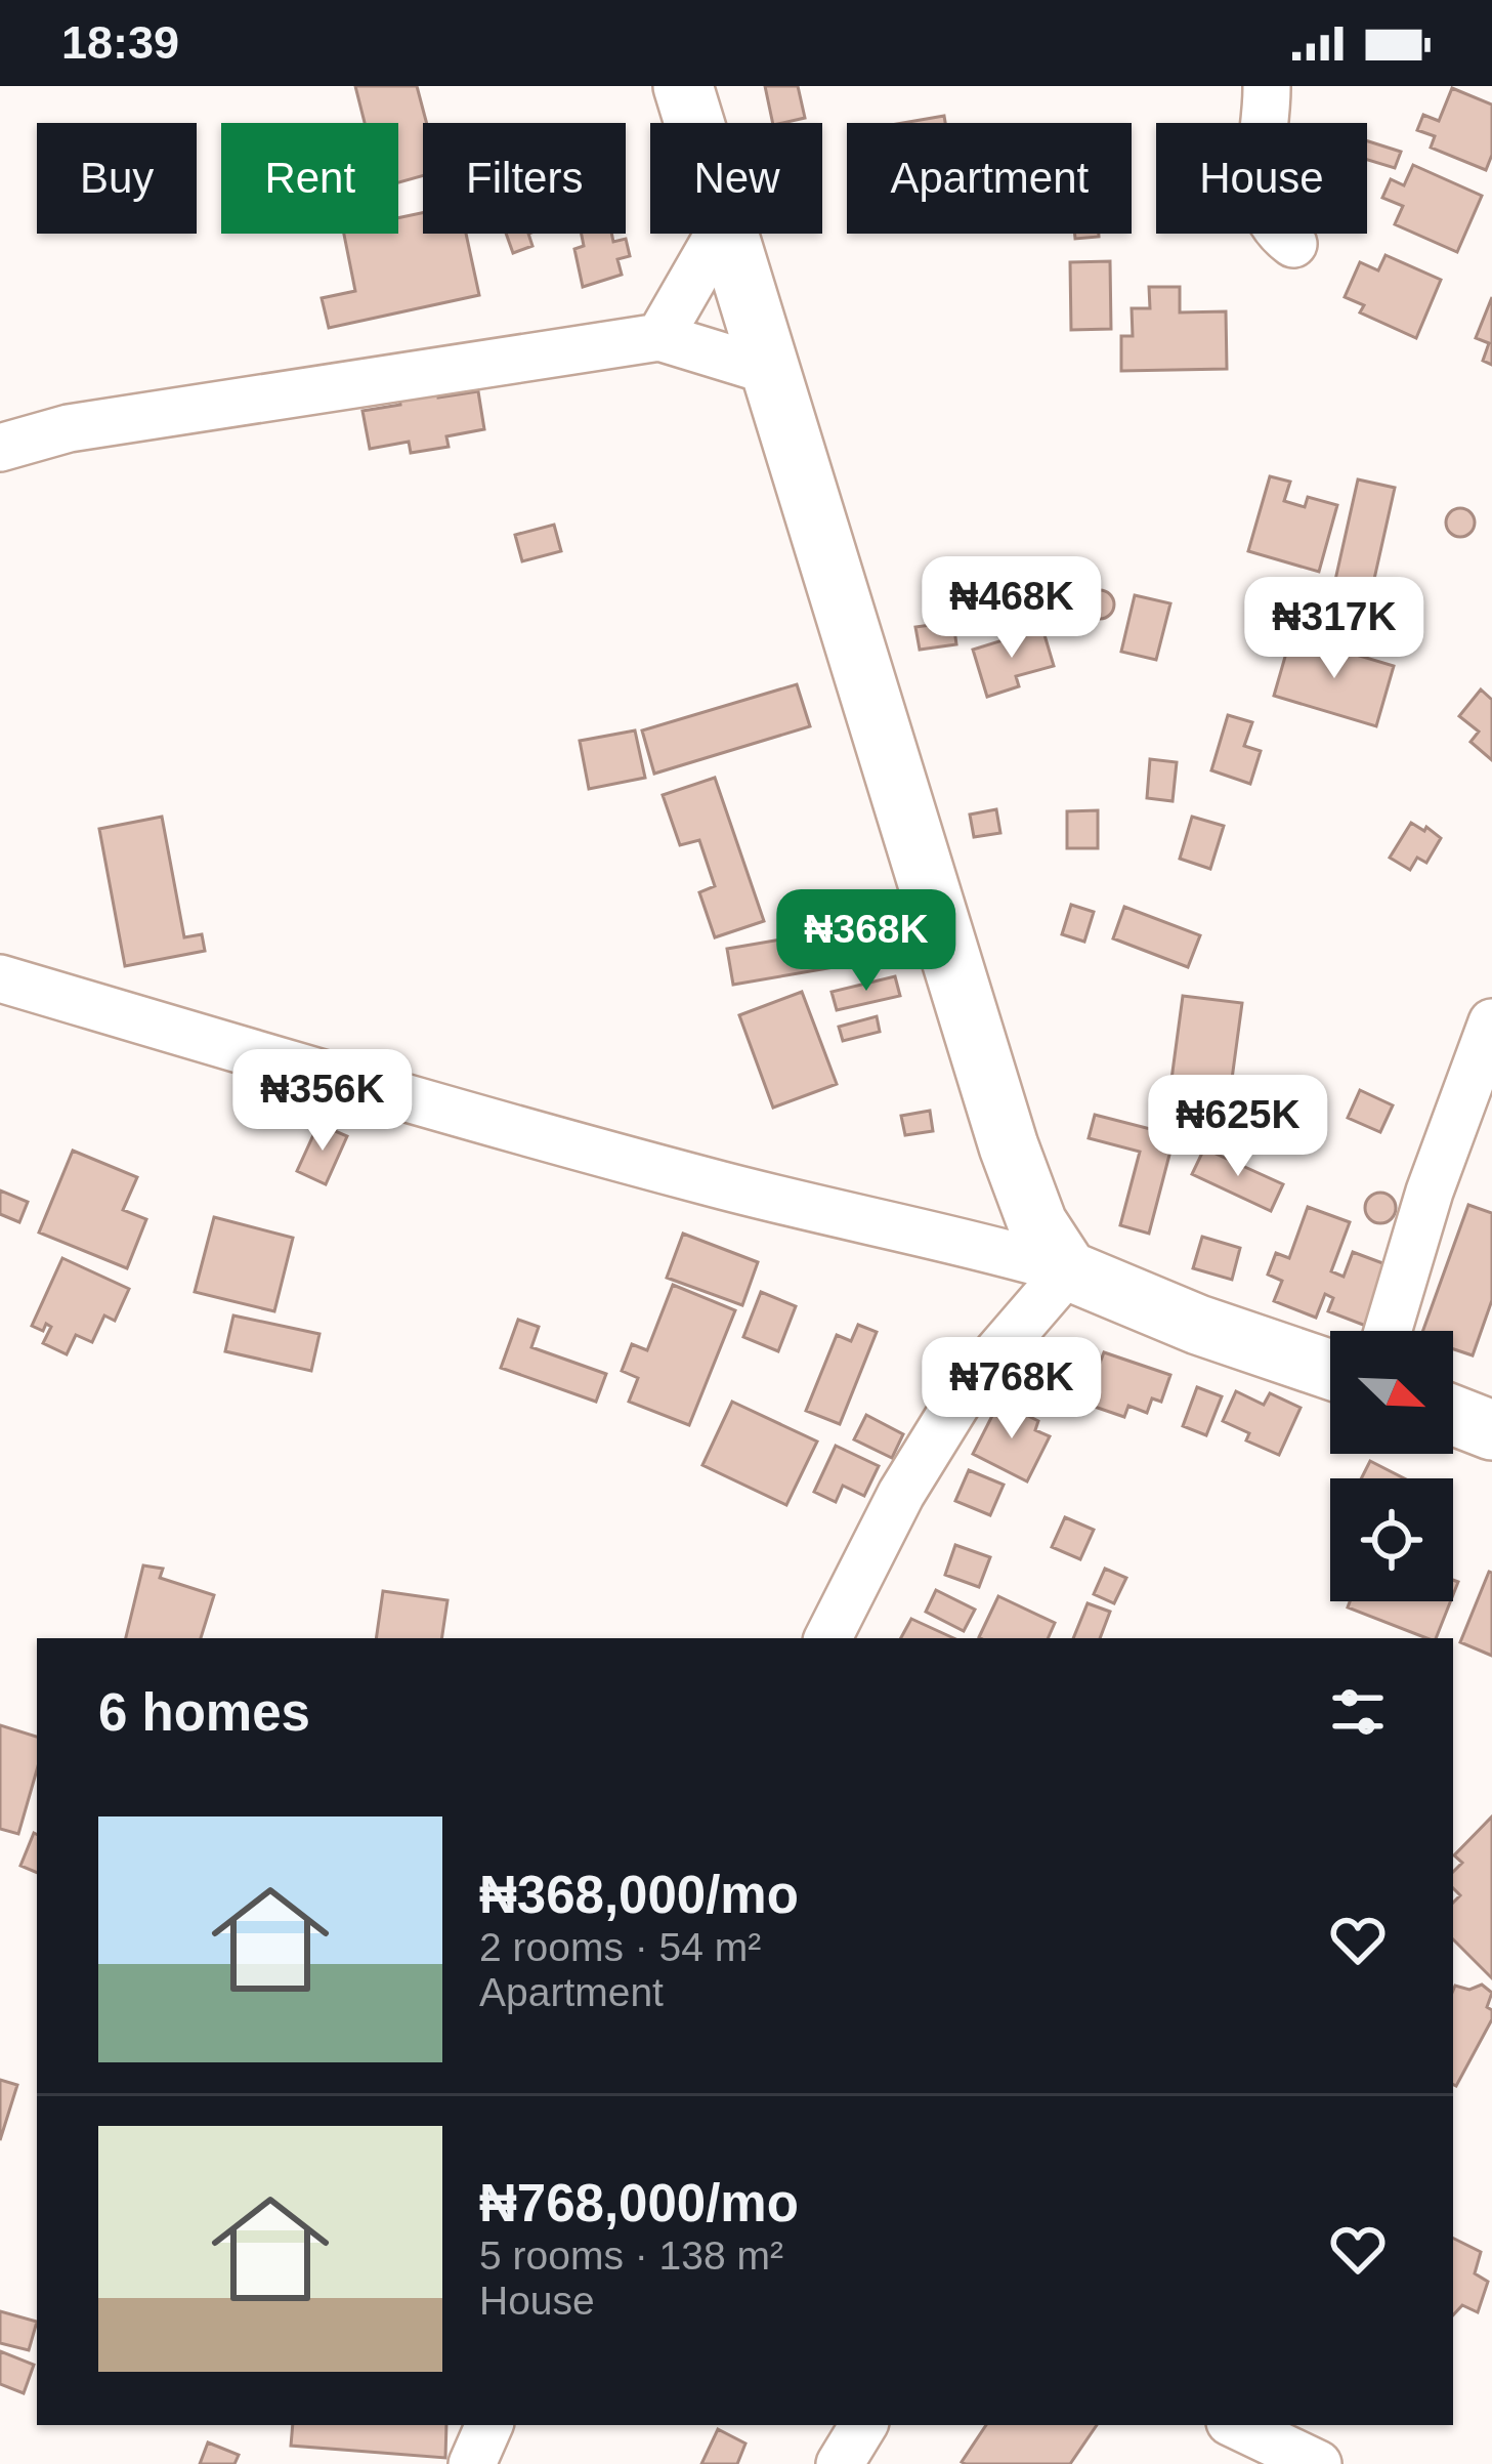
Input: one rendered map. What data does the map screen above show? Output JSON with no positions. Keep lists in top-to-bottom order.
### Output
{
  "north": "bottom right",
  "page": {
    "status": "18:39",
    "chip": [
      "Buy",
      "Rent",
      "Filters",
      "New",
      "Apartment",
      "House"
    ],
    "price": [
      "₦468K",
      "₦317K",
      "₦368K",
      "₦356K",
      "₦625K",
      "₦768K"
    ],
    "heading": "6 homes",
    "list": [
      {
        "name": "₦368,000/mo",
        "note": "2 rooms · 54 m² · Apartment"
      },
      {
        "name": "₦768,000/mo",
        "note": "5 rooms · 138 m² · House"
      }
    ]
  }
}
